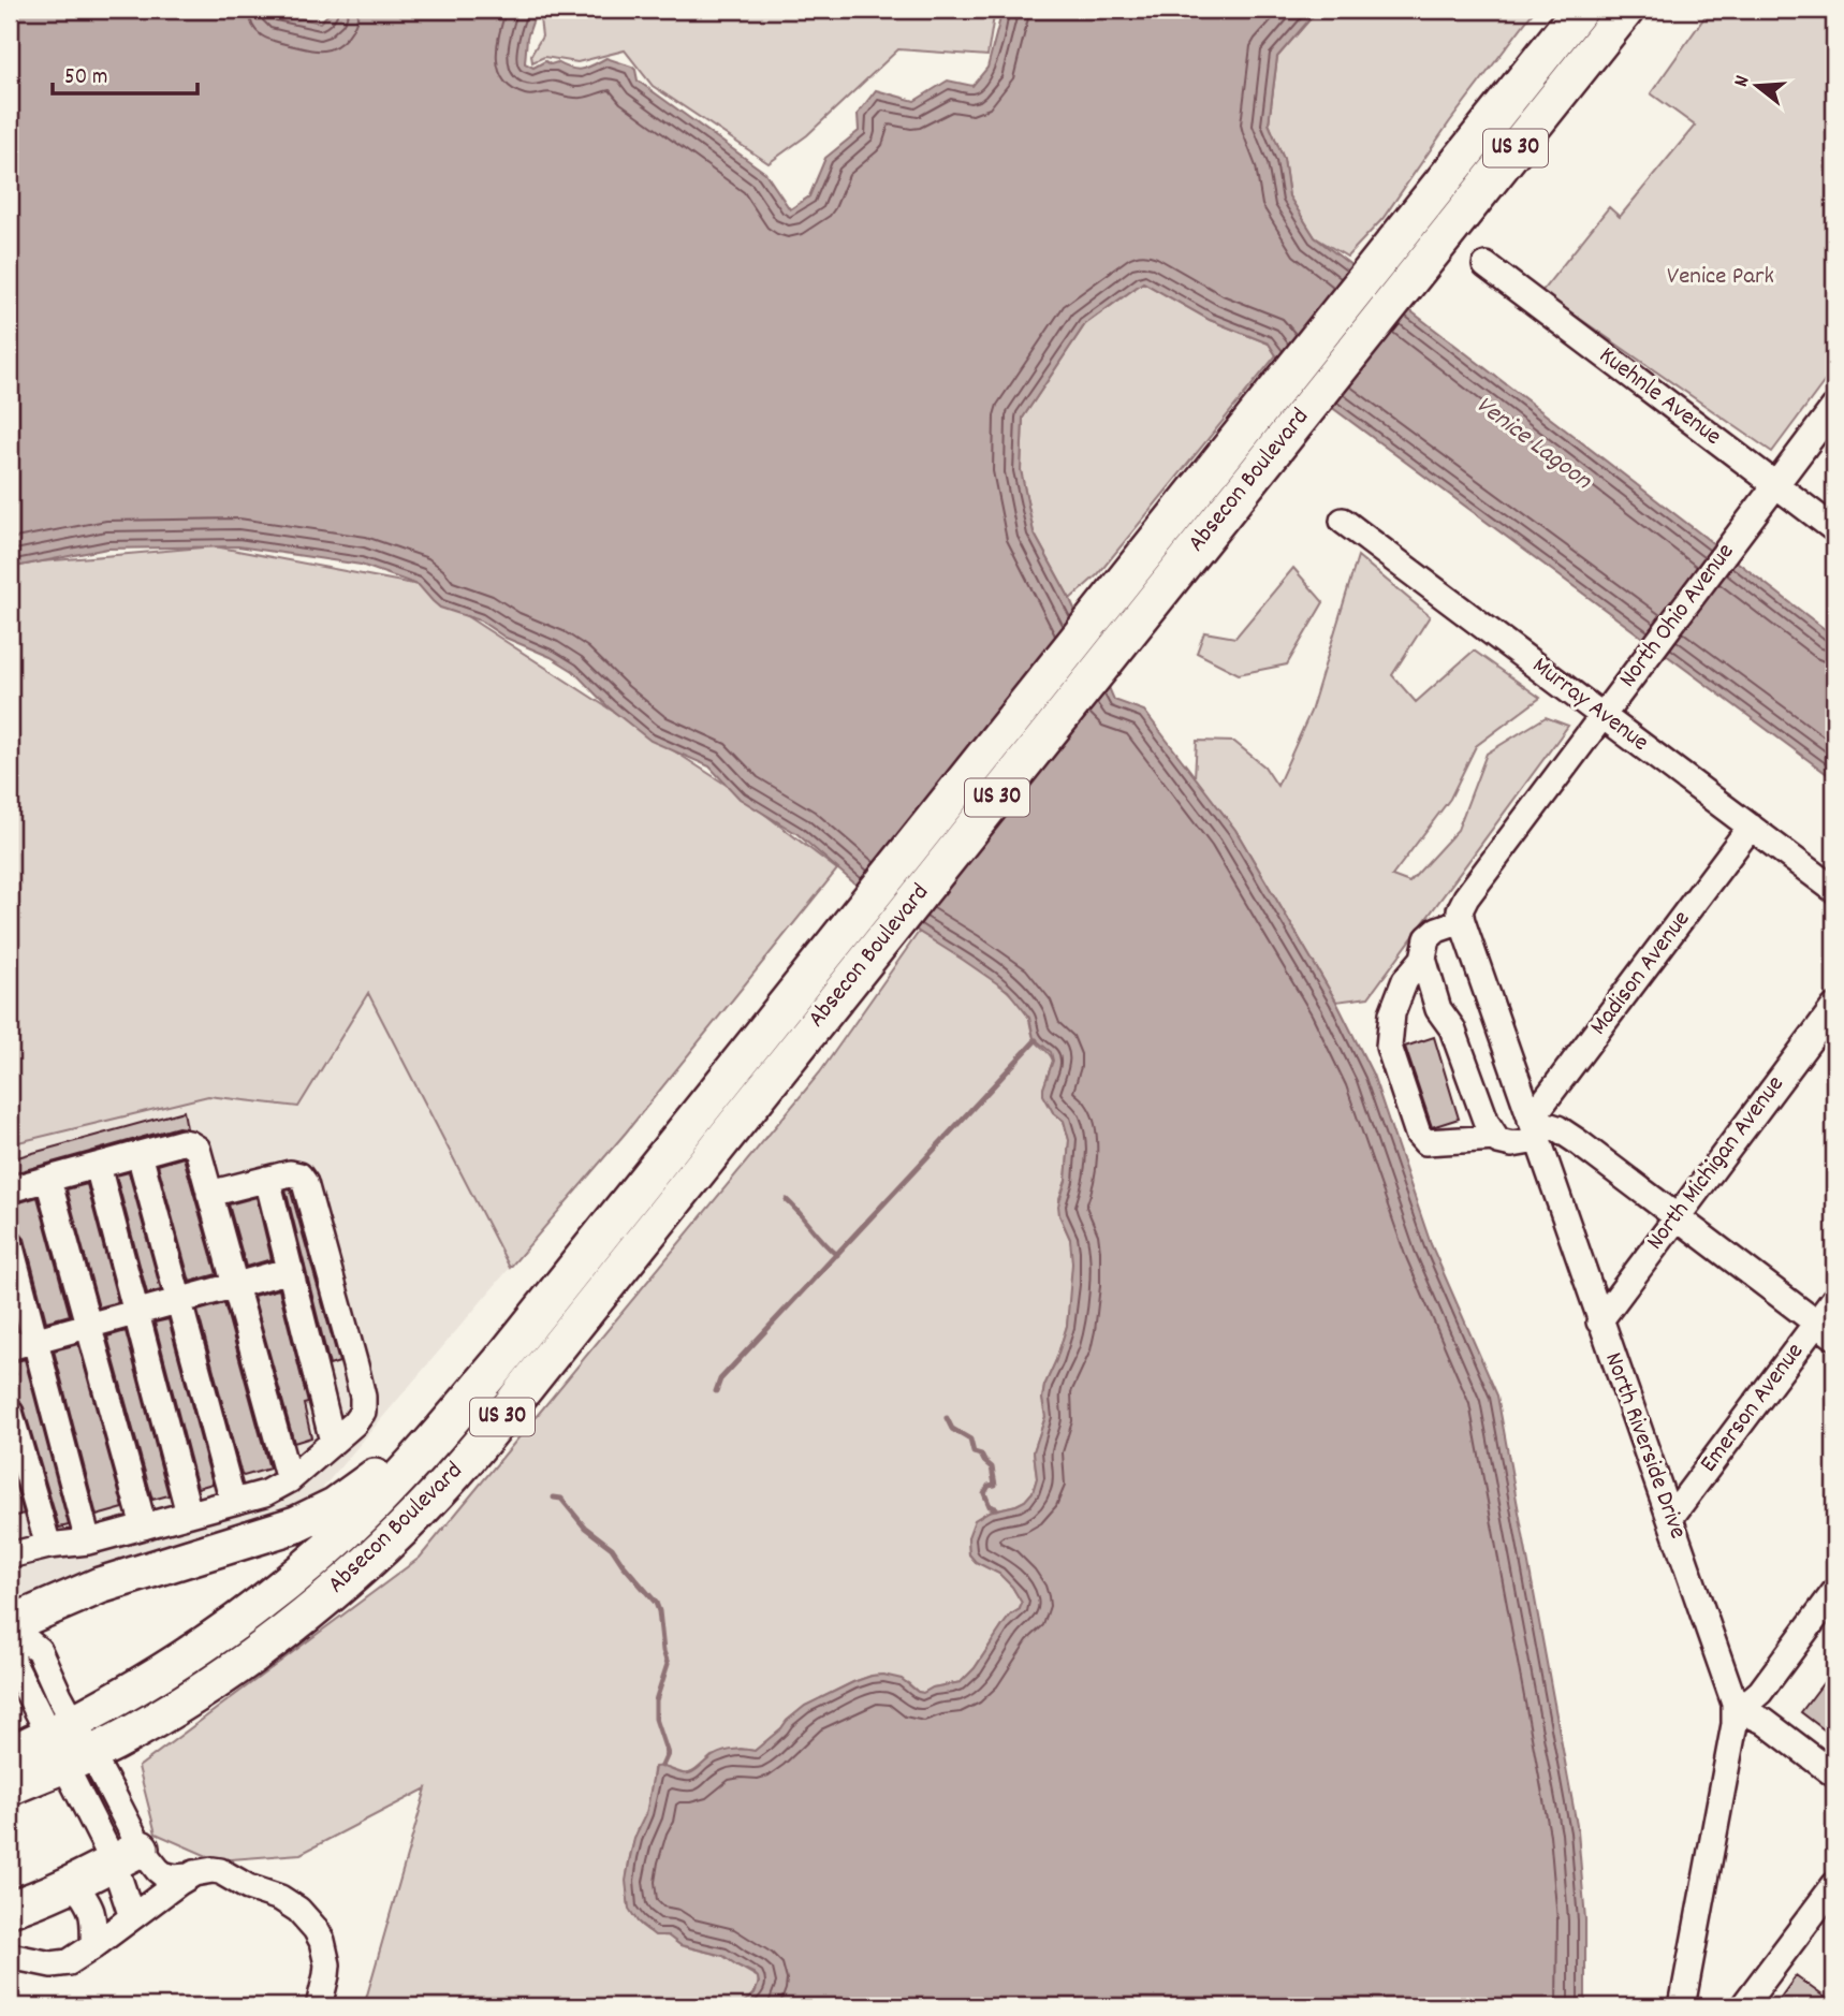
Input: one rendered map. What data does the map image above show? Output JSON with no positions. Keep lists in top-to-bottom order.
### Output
{
  "streets": {
    "highway": ["US 30", "Absecon Boulevard"],
    "street": [
      "Kuehnle Avenue",
      "North Ohio Avenue",
      "Murray Avenue",
      "Madison Avenue",
      "North Michigan Avenue",
      "Emerson Avenue",
      "North Riverside Drive"
    ]
  },
  "crossings": [
    ["Kuehnle Avenue", "North Ohio Avenue"],
    ["North Ohio Avenue", "Murray Avenue"],
    ["North Ohio Avenue", "North Riverside Drive"],
    ["Murray Avenue", "Madison Avenue"],
    ["Madison Avenue", "North Riverside Drive"],
    ["North Michigan Avenue", "North Riverside Drive"],
    ["Emerson Avenue", "North Riverside Drive"]
  ],
  "water": ["Venice Lagoon"],
  "parks": ["Venice Park"],
  "scale_bar": "50 m",
  "north": "left"
}
